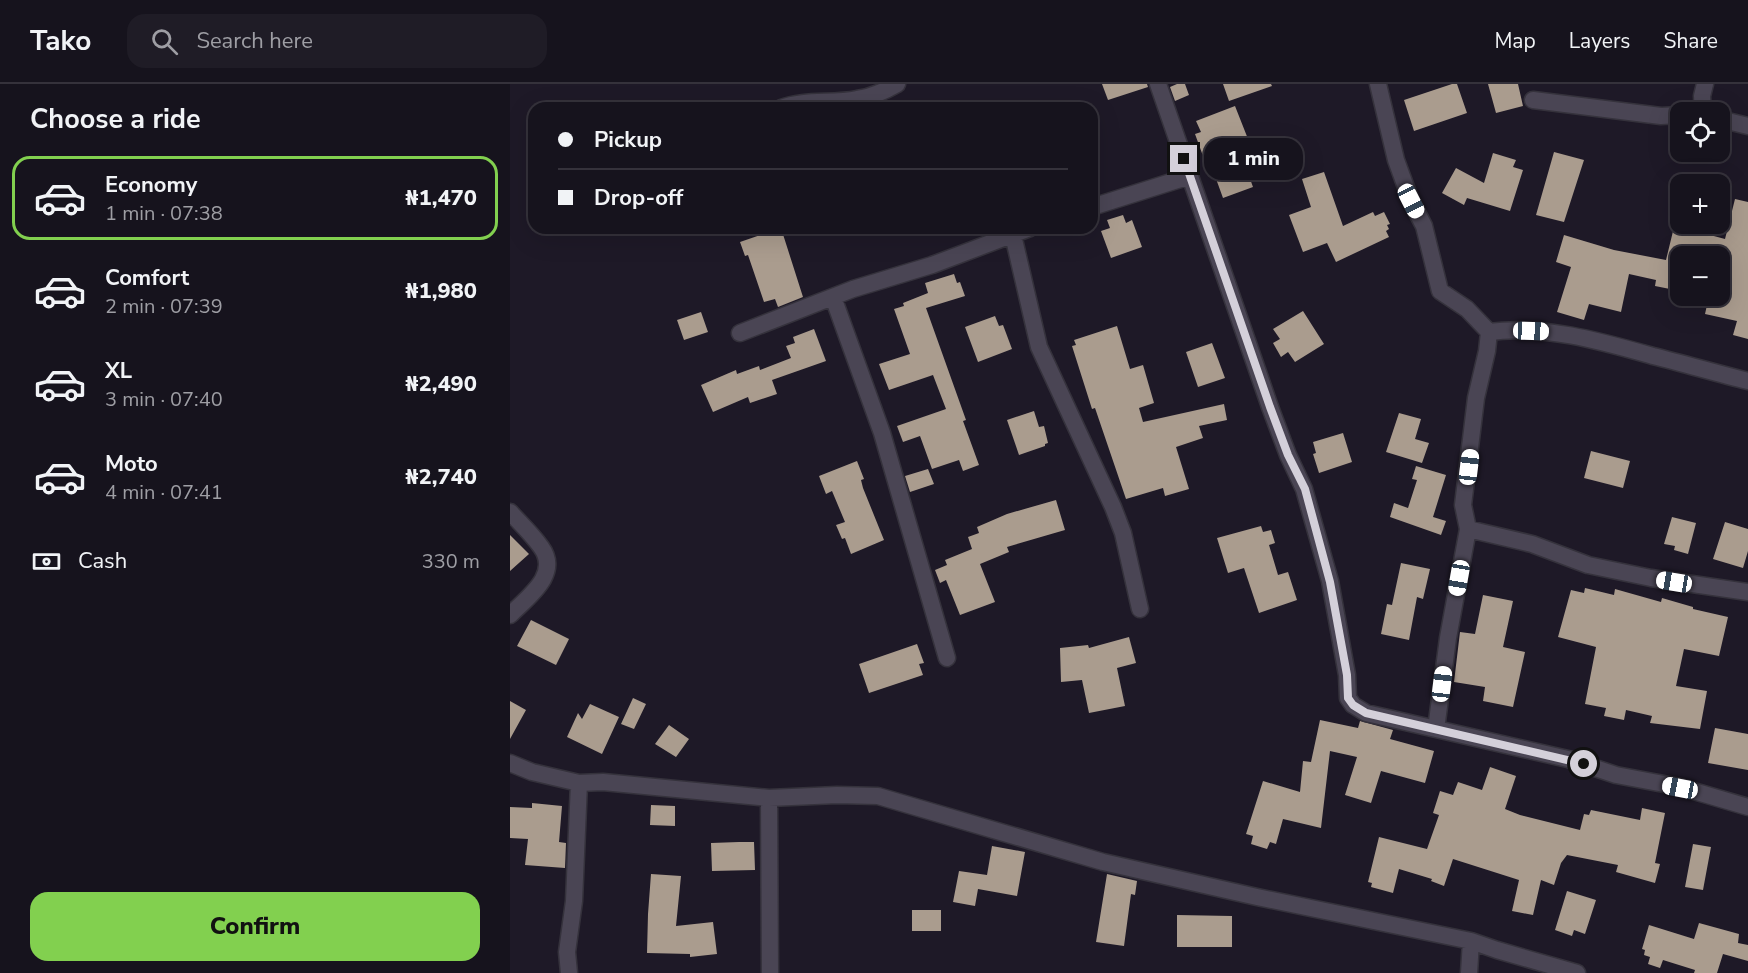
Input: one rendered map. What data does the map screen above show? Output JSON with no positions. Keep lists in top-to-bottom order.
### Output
{
  "page": {
    "header": "Tako",
    "search": "Search here",
    "nav": ["Map", "Layers", "Share"],
    "heading": "Choose a ride",
    "map_buttons": ["+", "−"],
    "banner": ["Pickup", "Drop-off"],
    "bubble": "1 min",
    "list": [
      {
        "name": "Economy",
        "note": "1 min · 07:38",
        "value": "₦1,470"
      },
      {
        "name": "Comfort",
        "note": "2 min · 07:39",
        "value": "₦1,980"
      },
      {
        "name": "XL",
        "note": "3 min · 07:40",
        "value": "₦2,490"
      },
      {
        "name": "Moto",
        "note": "4 min · 07:41",
        "value": "₦2,740"
      }
    ],
    "pay": ["Cash", "330 m"],
    "buttons": "Confirm"
  }
}
